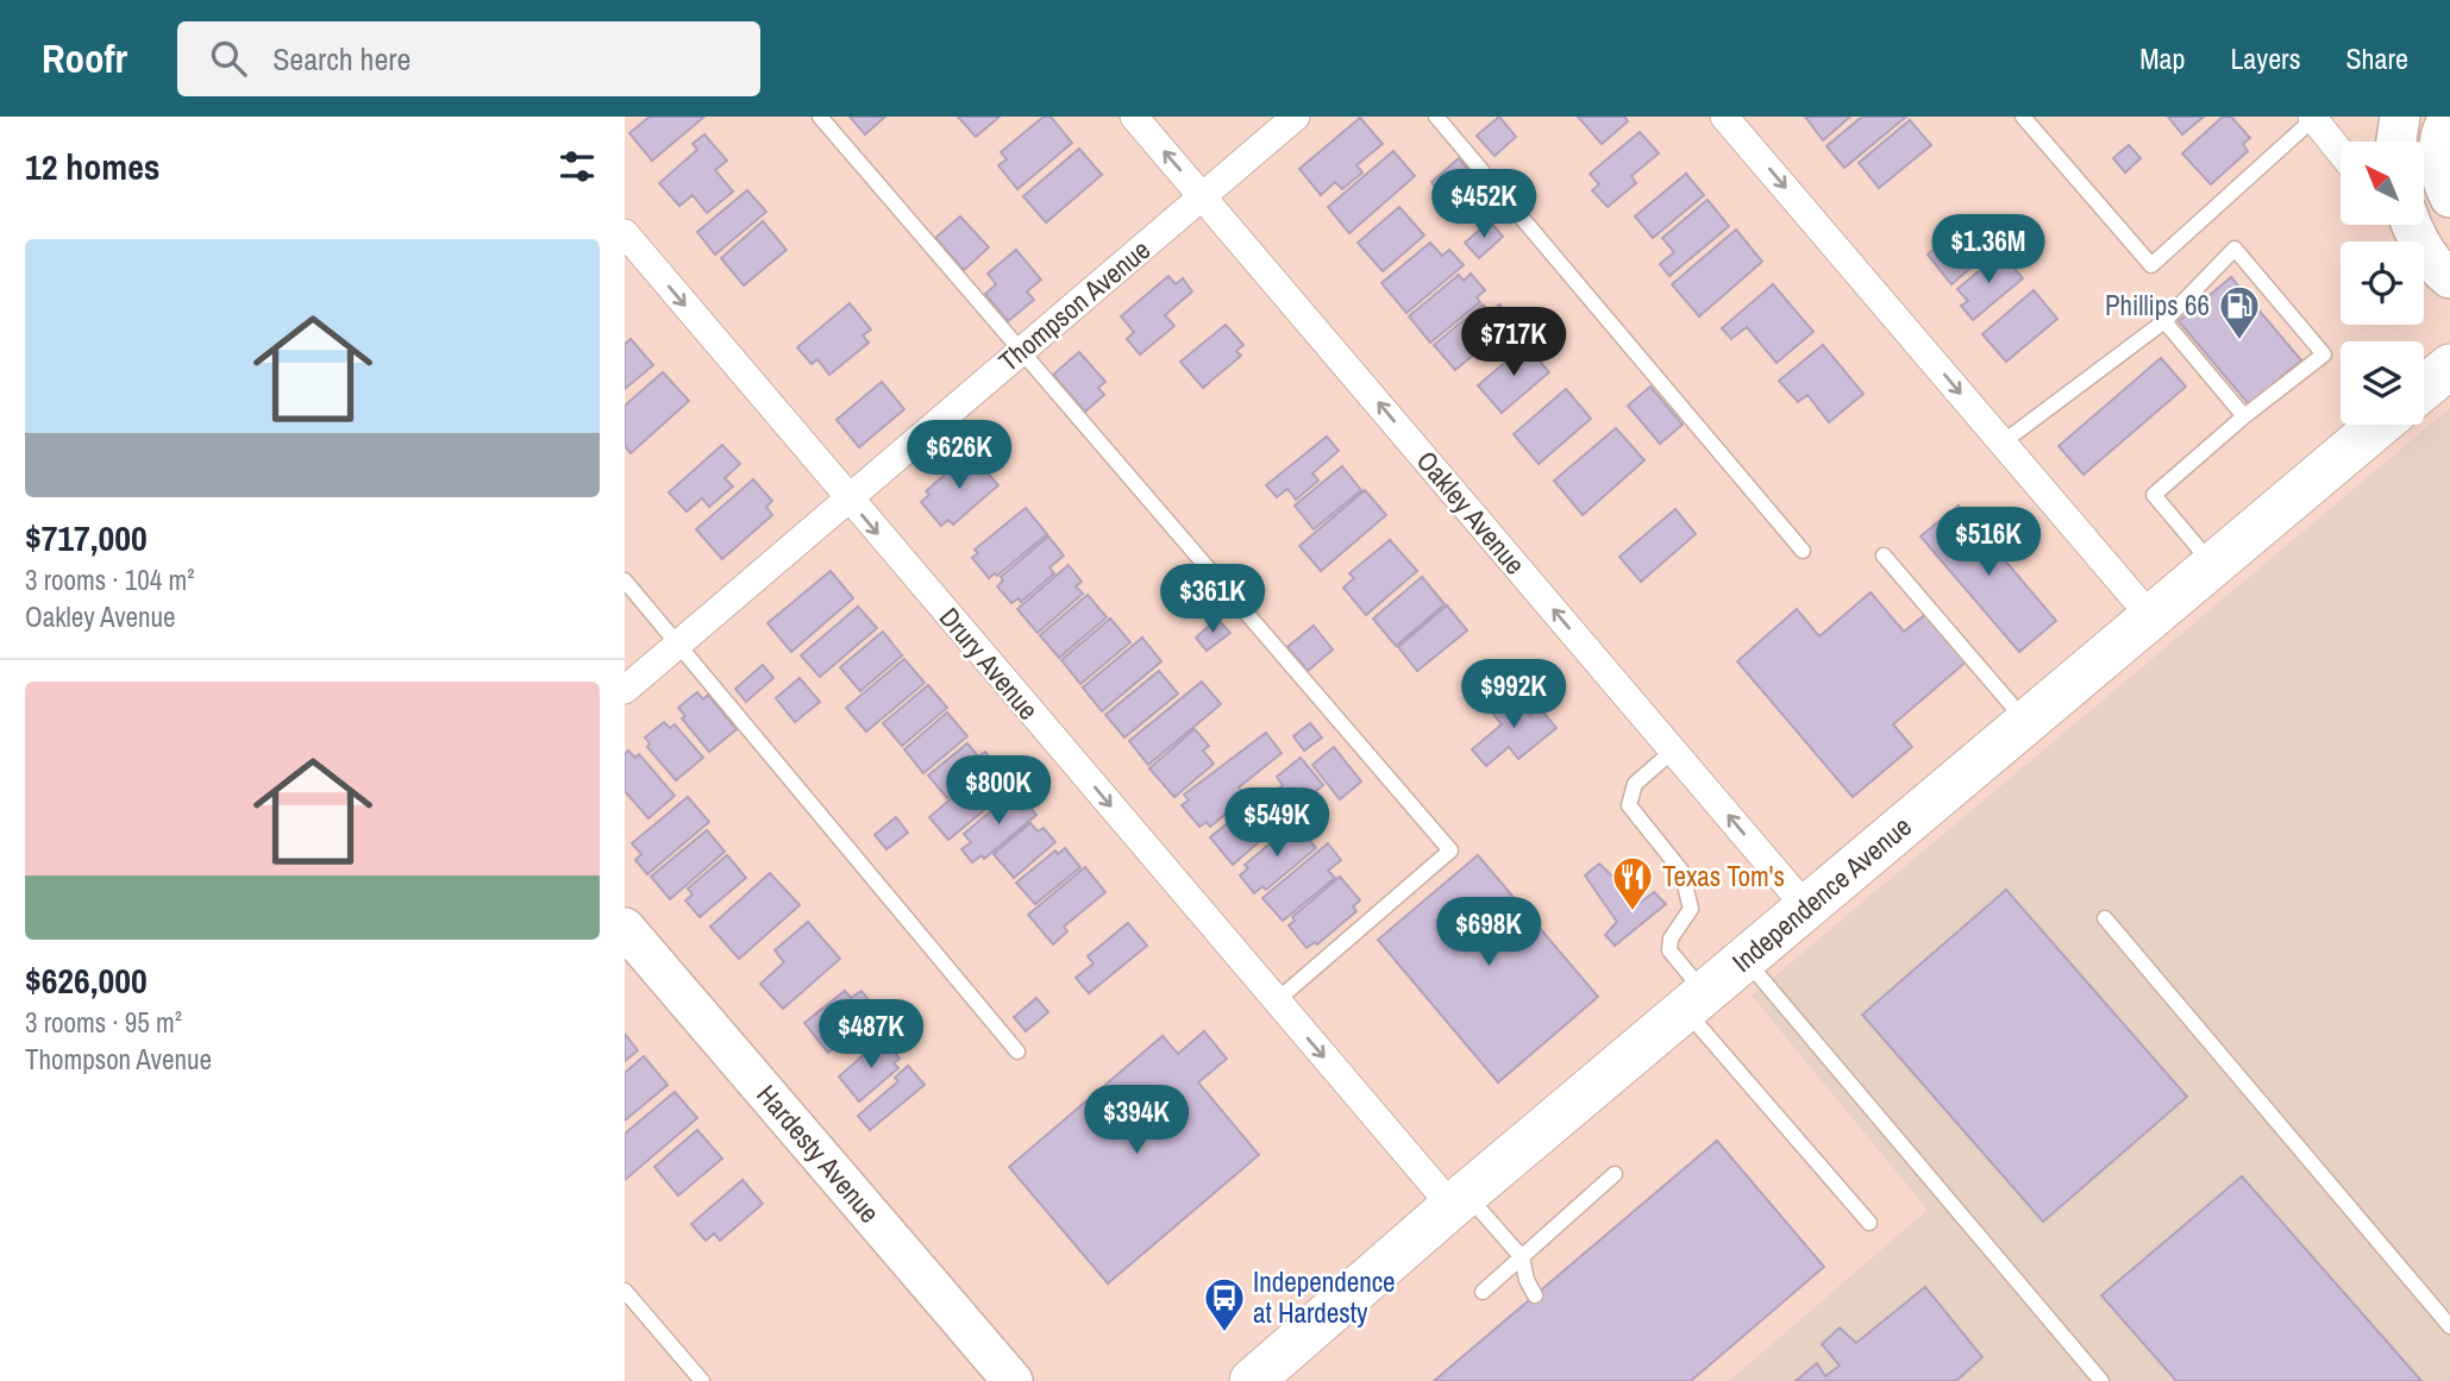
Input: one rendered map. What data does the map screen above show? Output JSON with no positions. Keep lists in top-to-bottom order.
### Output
{
  "streets": {
    "main road": ["Independence Avenue"],
    "street": [
      "Thompson Avenue",
      "Oakley Avenue",
      "Drury Avenue",
      "Hardesty Avenue"
    ]
  },
  "crossings": [
    ["Thompson Avenue", "Oakley Avenue"],
    ["Thompson Avenue", "Drury Avenue"],
    ["Oakley Avenue", "Independence Avenue"],
    ["Drury Avenue", "Independence Avenue"]
  ],
  "one_way": ["Oakley Avenue", "Drury Avenue"],
  "places": {
    "fuel station": ["Phillips 66"],
    "restaurant": ["Texas Tom's"],
    "bus stop": ["Independence at Hardesty"]
  },
  "north": "top left",
  "page": {
    "header": "Roofr",
    "search": "Search here",
    "nav": ["Map", "Layers", "Share"],
    "heading": "12 homes",
    "price": [
      "$452K",
      "$1.36M",
      "$717K",
      "$626K",
      "$516K",
      "$361K",
      "$992K",
      "$800K",
      "$549K",
      "$698K",
      "$487K",
      "$394K"
    ],
    "list": [
      {
        "name": "$717,000",
        "note": "3 rooms · 104 m² · Oakley Avenue"
      },
      {
        "name": "$626,000",
        "note": "3 rooms · 95 m² · Thompson Avenue"
      }
    ]
  }
}
